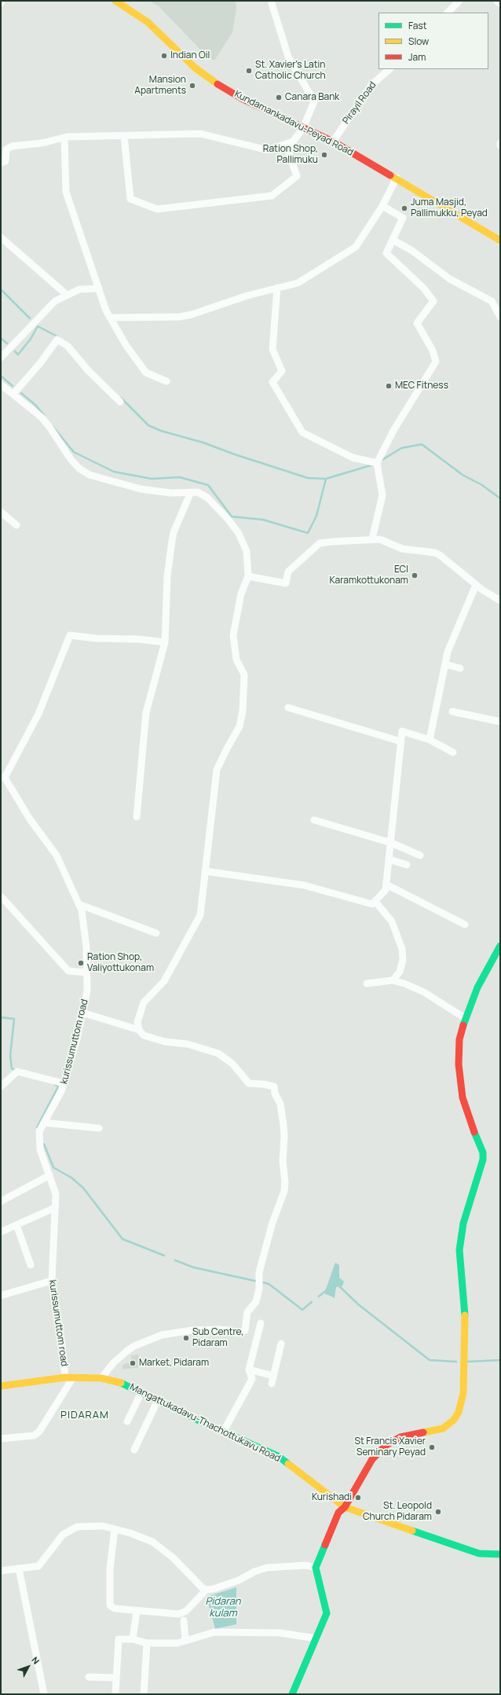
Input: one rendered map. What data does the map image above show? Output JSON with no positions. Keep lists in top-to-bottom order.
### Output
{
  "streets": {
    "main road": ["Kundamankadavu-Peyad Road", "Mangattukadavu-Thachottukavu Road"],
    "street": ["Pirayil Road", "kurissumuttom road"]
  },
  "crossings": [
    ["Pirayil Road", "Kundamankadavu-Peyad Road"],
    ["kurissumuttom road", "Mangattukadavu-Thachottukavu Road"]
  ],
  "districts": ["PIDARAM"],
  "water": ["Pidaran kulam"],
  "places": [
    "Indian Oil",
    "St. Xavier's Latin Catholic Church",
    "Mansion Apartments",
    "Canara Bank",
    "Ration Shop, Pallimuku",
    "Juma Masjid, Pallimukku, Peyad",
    "MEC Fitness",
    "ECI Karamkottukonam",
    "Ration Shop, Valiyottukonam",
    "Sub Centre, Pidaram",
    "Market, Pidaram",
    "St Francis Xavier Seminary Peyad",
    "Kurishadi",
    "St. Leopold Church Pidaram"
  ],
  "legend": ["Fast", "Slow", "Jam"],
  "north": "top right"
}
